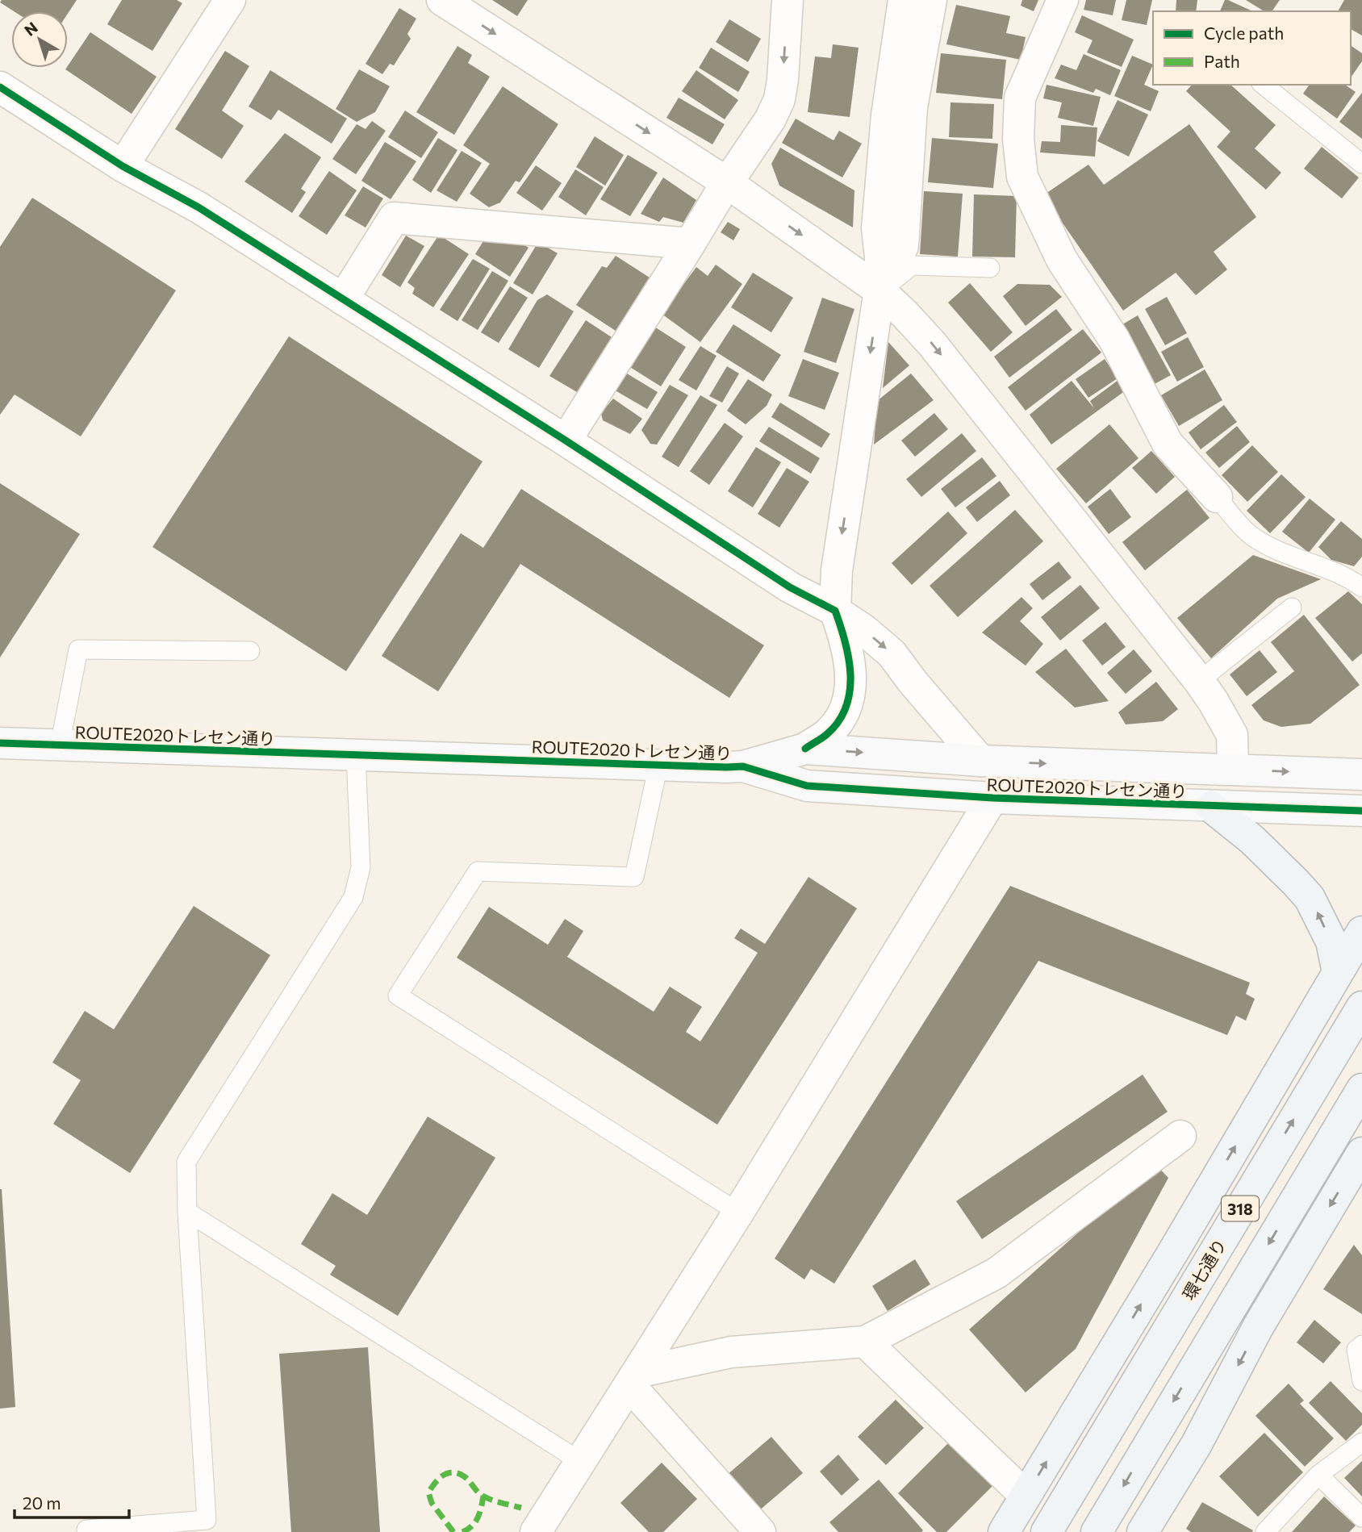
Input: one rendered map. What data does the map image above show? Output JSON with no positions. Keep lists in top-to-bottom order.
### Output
{
  "streets": {
    "main road": ["ROUTE2020トレセン通り", "318", "環七通り"]
  },
  "legend": ["Cycle path", "Path"],
  "scale_bar": "20 m",
  "north": "top left"
}
